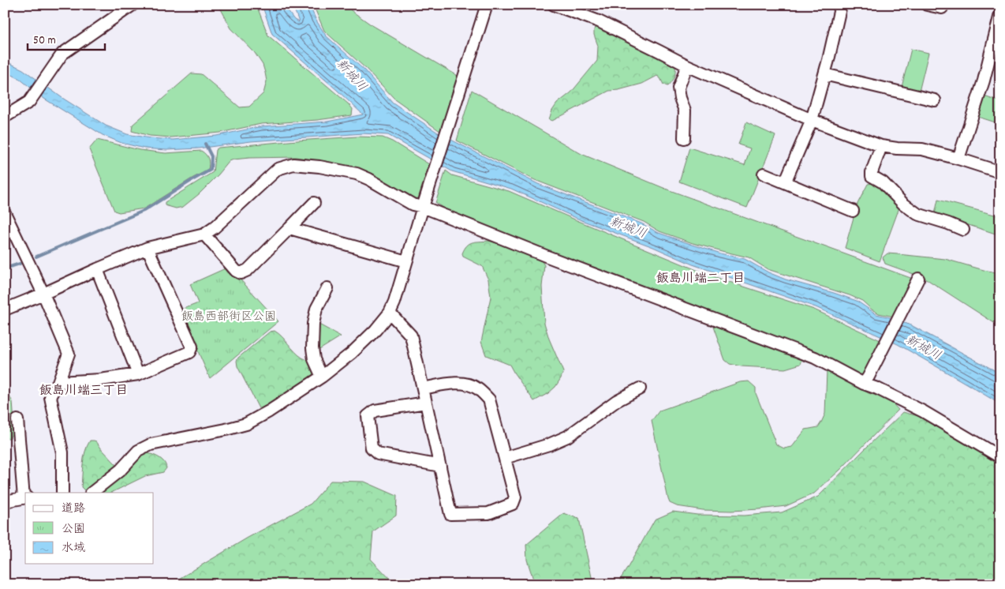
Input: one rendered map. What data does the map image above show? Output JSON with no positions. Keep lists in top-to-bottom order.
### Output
{
  "districts": ["飯島川端二丁目", "飯島川端三丁目"],
  "water": ["新城川"],
  "parks": ["飯島西部街区公園"],
  "legend": ["道路", "公園", "水域"],
  "scale_bar": "50 m"
}
